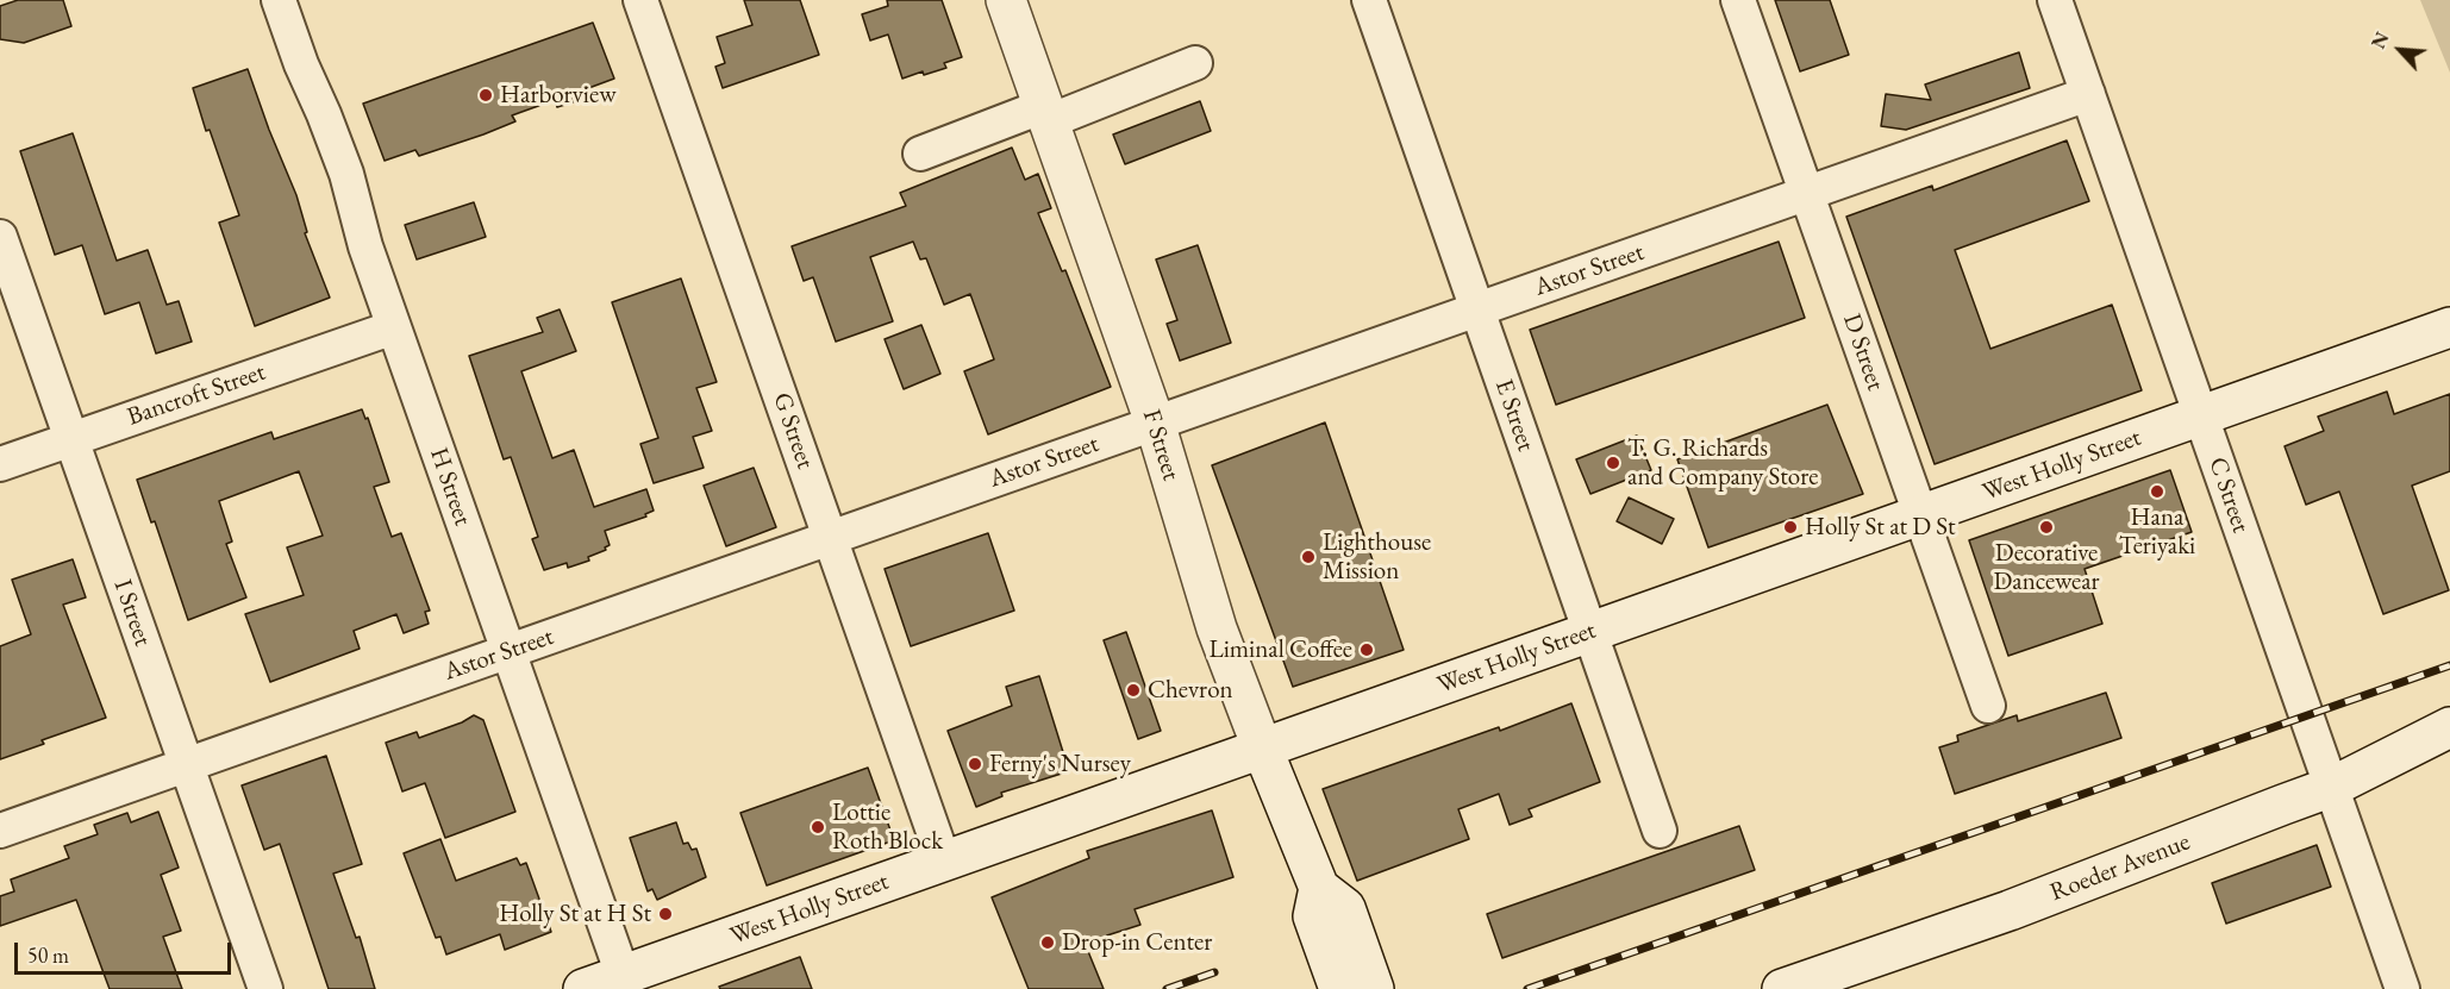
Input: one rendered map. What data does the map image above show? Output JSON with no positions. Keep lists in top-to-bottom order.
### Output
{
  "streets": {
    "main road": ["F Street", "West Holly Street", "Roeder Avenue"],
    "street": [
      "Astor Street",
      "D Street",
      "Bancroft Street",
      "E Street",
      "G Street",
      "H Street",
      "C Street",
      "I Street"
    ]
  },
  "crossings": [
    ["Astor Street", "D Street"],
    ["Astor Street", "E Street"],
    ["Astor Street", "G Street"],
    ["Astor Street", "F Street"],
    ["Astor Street", "H Street"],
    ["Astor Street", "C Street"],
    ["Astor Street", "I Street"],
    ["D Street", "West Holly Street"],
    ["Bancroft Street", "H Street"],
    ["Bancroft Street", "I Street"],
    ["E Street", "West Holly Street"],
    ["G Street", "West Holly Street"],
    ["F Street", "West Holly Street"],
    ["West Holly Street", "H Street"],
    ["West Holly Street", "C Street"],
    ["C Street", "Roeder Avenue"]
  ],
  "places": [
    "Harborview",
    "T. G. Richards and Company Store",
    "Hana Teriyaki",
    "Holly St at D St",
    "Decorative Dancewear",
    "Lighthouse Mission",
    "Liminal Coffee",
    "Chevron",
    "Ferny's Nursey",
    "Lottie Roth Block",
    "Holly St at H St",
    "Drop-in Center"
  ],
  "scale_bar": "50 m",
  "north": "top left"
}
